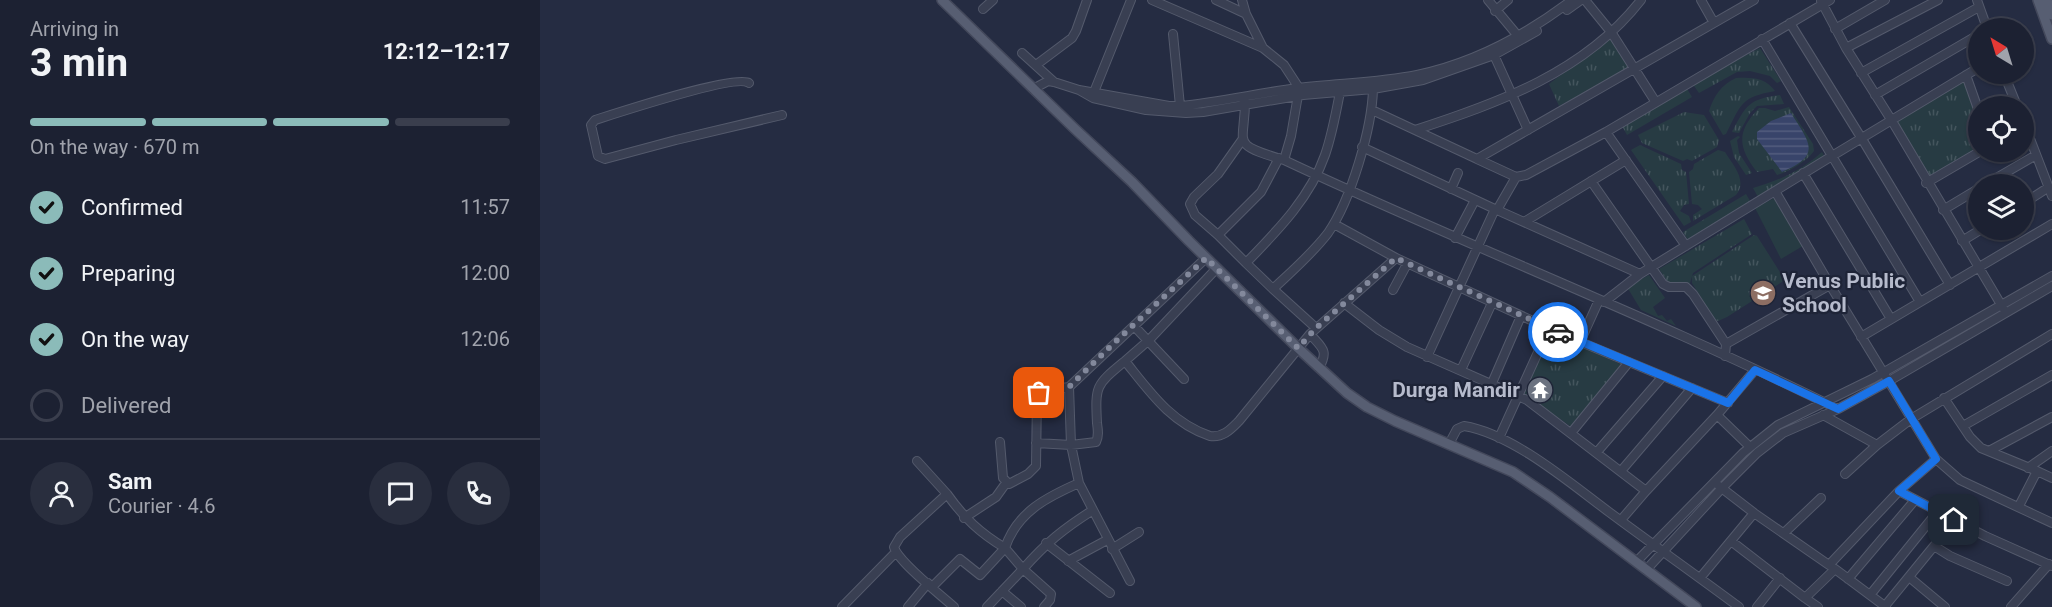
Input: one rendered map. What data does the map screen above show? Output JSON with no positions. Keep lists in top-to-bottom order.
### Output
{
  "places": {
    "school or university": ["Venus Public School"],
    "temple": ["Durga Mandir"]
  },
  "north": "top left",
  "page": {
    "heading": ["3 min", "Arriving in", "12:12–12:17"],
    "panel": ["Sam", "Courier · 4.6"],
    "bar": "On the way · 670 m",
    "list": [
      ["Confirmed", "11:57"],
      ["Preparing", "12:00"],
      ["On the way", "12:06"],
      "Delivered"
    ]
  }
}
